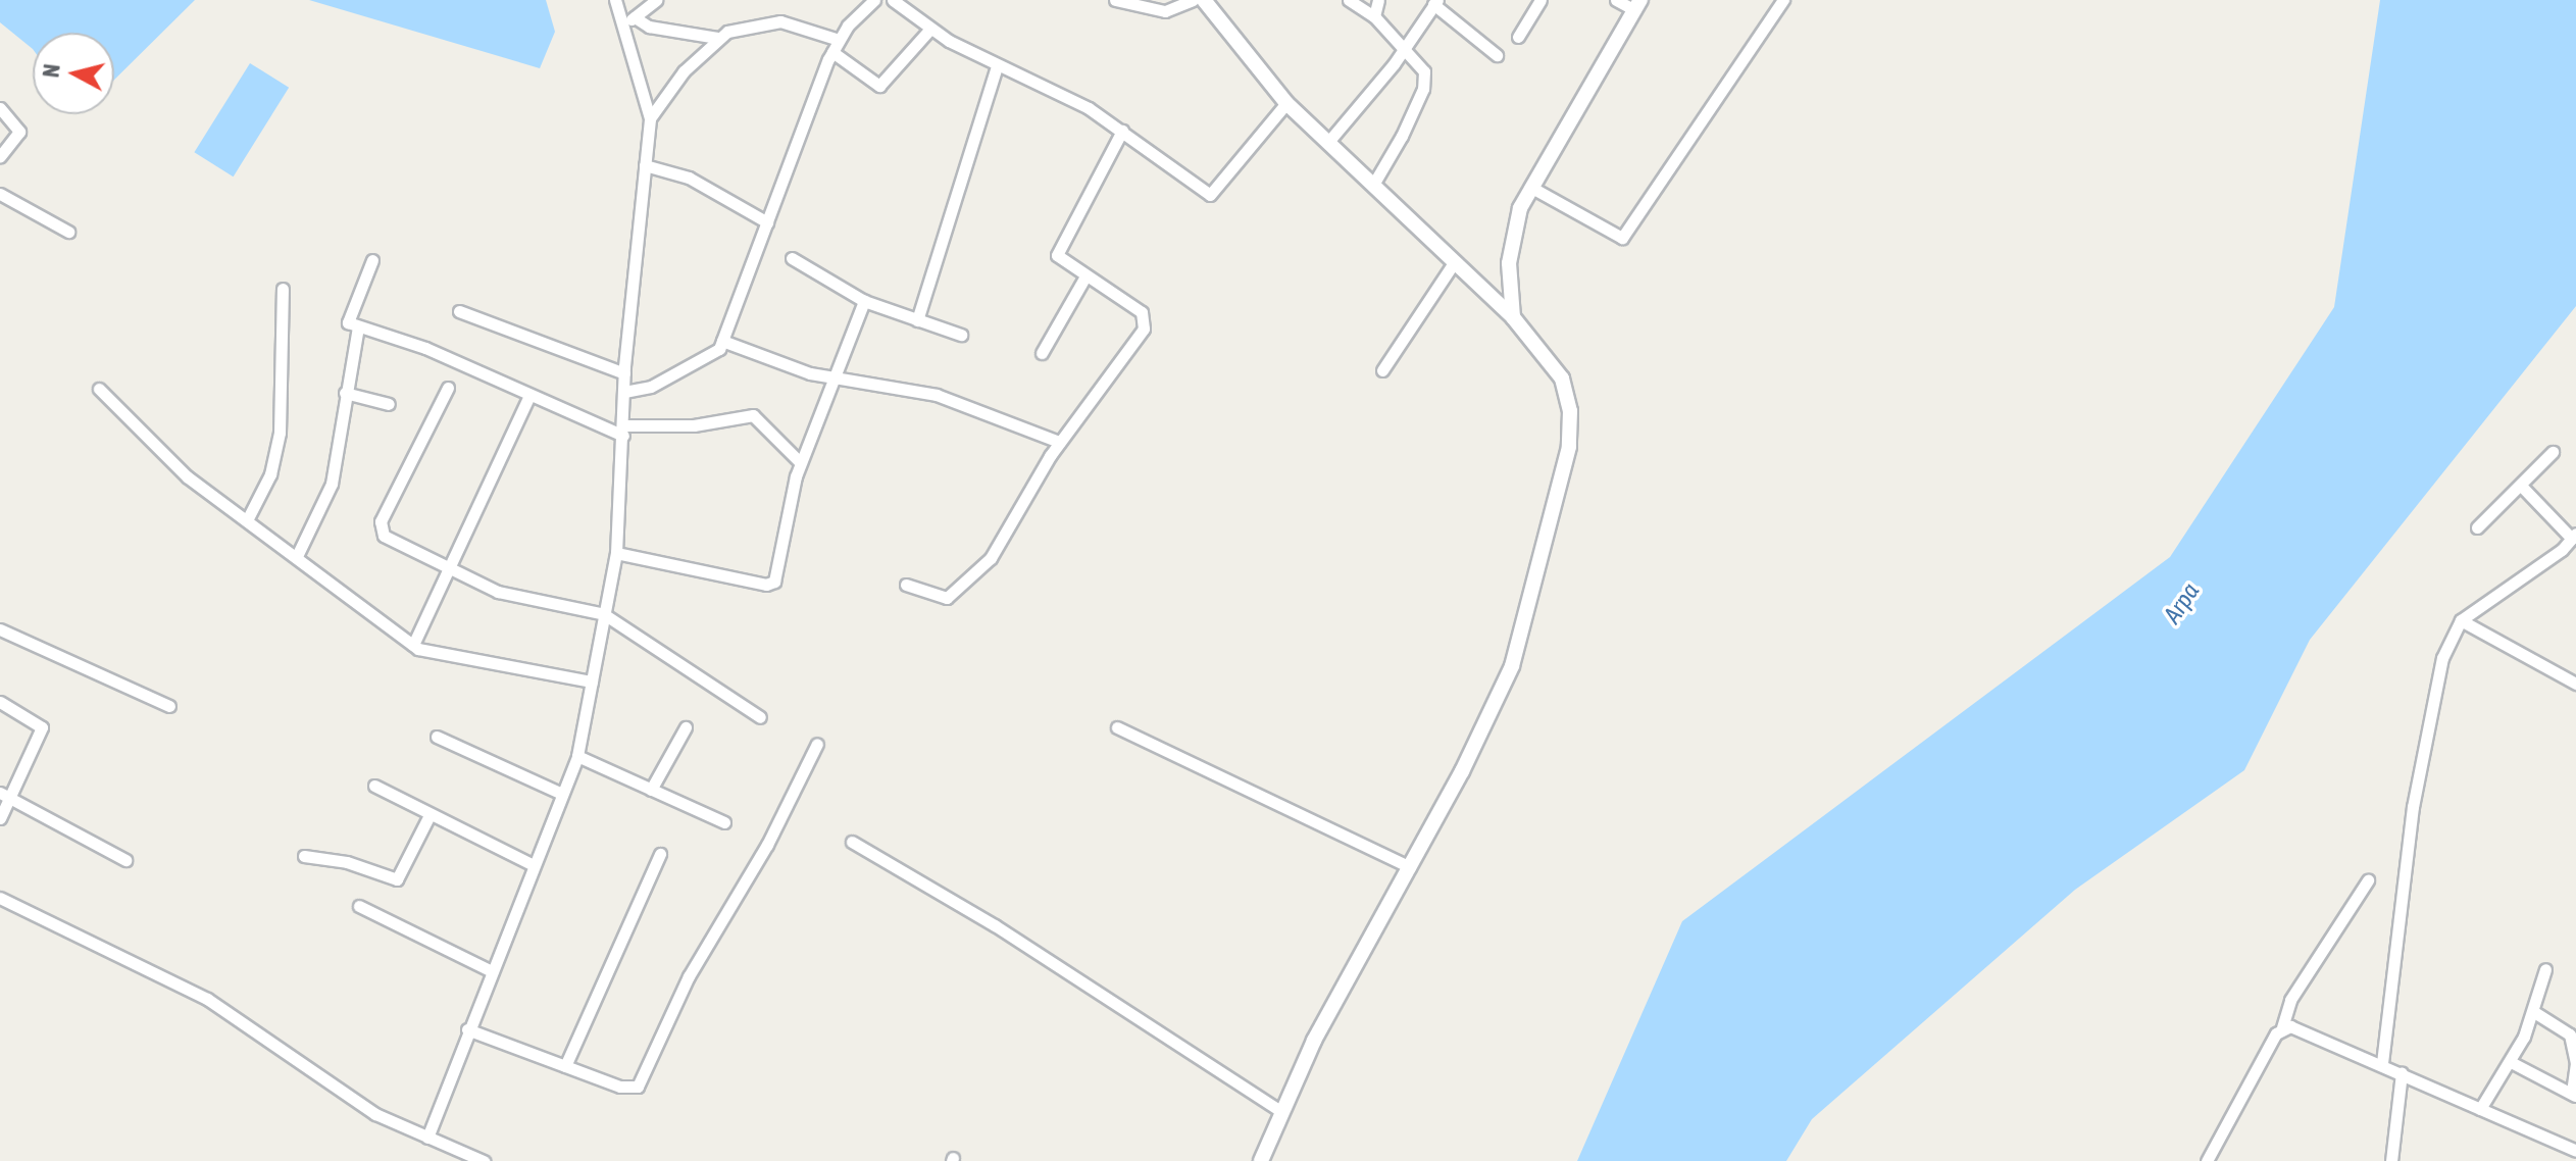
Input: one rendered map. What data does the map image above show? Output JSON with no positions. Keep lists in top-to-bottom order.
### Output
{
  "water": ["Arpa"],
  "north": "left"
}
